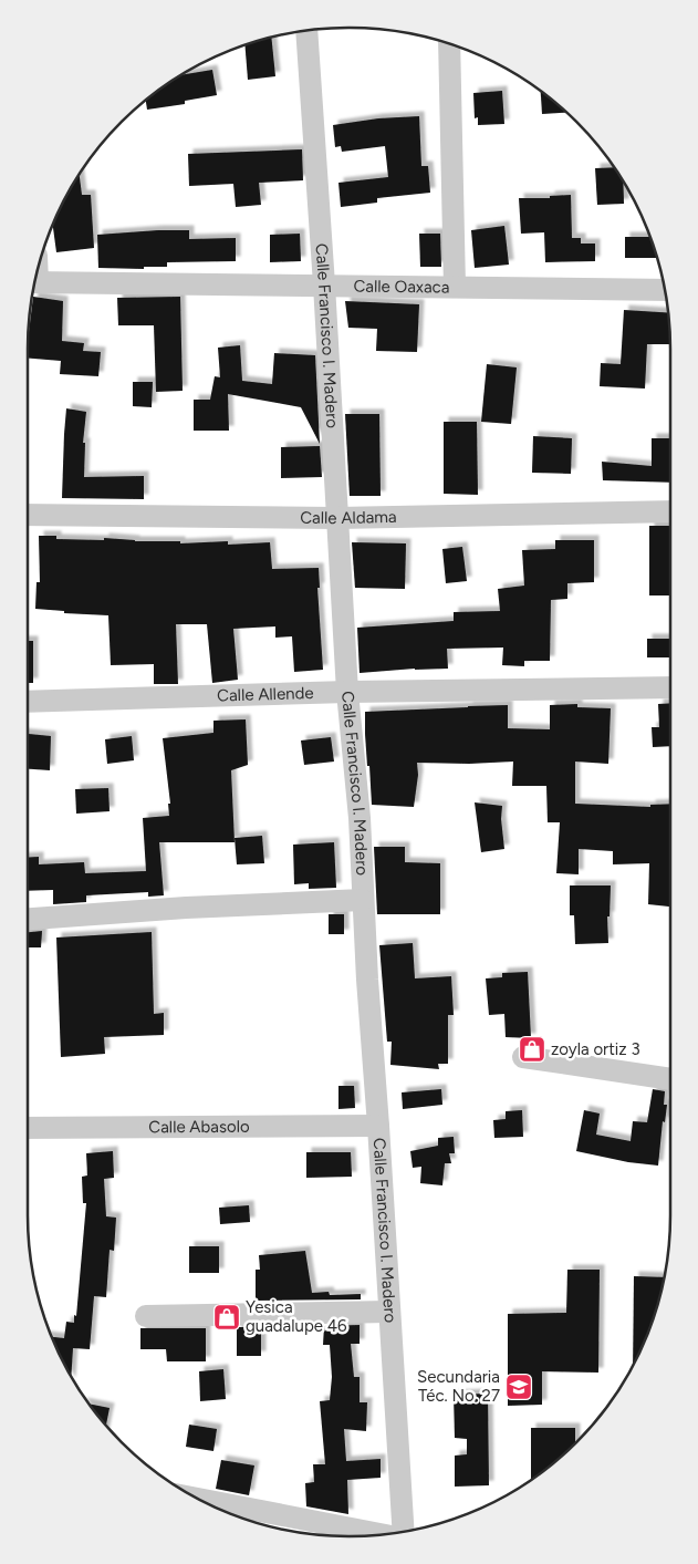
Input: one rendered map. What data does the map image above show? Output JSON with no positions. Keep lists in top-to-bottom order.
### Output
{
  "streets": {
    "street": [
      "Calle Oaxaca",
      "Calle Francisco I. Madero",
      "Calle Aldama",
      "Calle Allende",
      "Calle Abasolo"
    ]
  },
  "crossings": [
    ["Calle Oaxaca", "Calle Francisco I. Madero"],
    ["Calle Francisco I. Madero", "Calle Aldama"],
    ["Calle Francisco I. Madero", "Calle Allende"],
    ["Calle Francisco I. Madero", "Calle Abasolo"]
  ],
  "places": {
    "shop": ["zoyla ortiz 3", "Yesica guadalupe 46"],
    "school or university": ["Secundaria Téc. No. 27"]
  }
}
